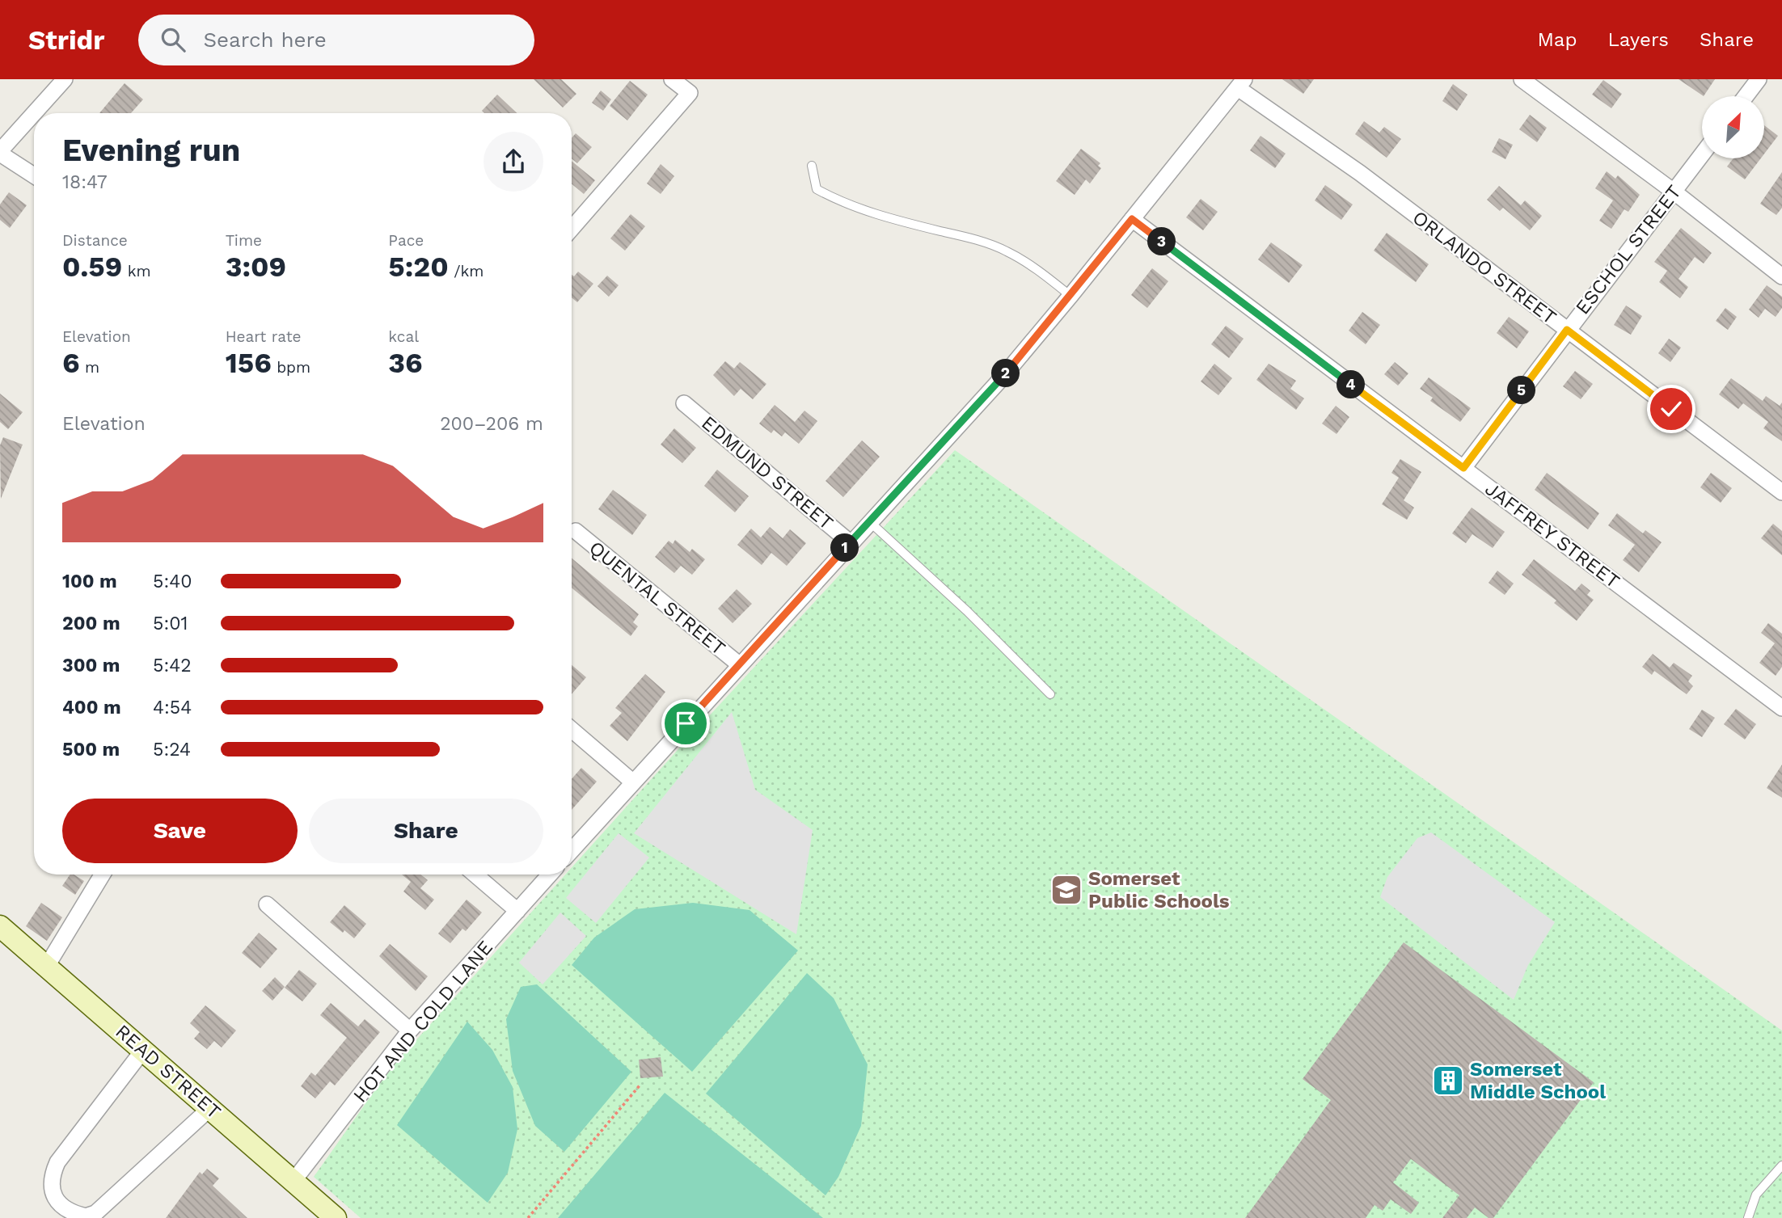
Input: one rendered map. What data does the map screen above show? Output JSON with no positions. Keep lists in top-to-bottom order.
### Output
{
  "streets": {
    "main road": ["READ STREET"],
    "street": [
      "ESCHOL STREET",
      "ORLANDO STREET",
      "EDMUND STREET",
      "JAFFREY STREET",
      "QUENTAL STREET",
      "HOT AND COLD LANE"
    ]
  },
  "crossings": [
    ["ESCHOL STREET", "ORLANDO STREET"],
    ["ESCHOL STREET", "JAFFREY STREET"],
    ["HOT AND COLD LANE", "READ STREET"]
  ],
  "places": {
    "school or university": ["Somerset Public Schools"],
    "building": ["Somerset Middle School"]
  },
  "north": "top right",
  "page": {
    "header": "Stridr",
    "search": "Search here",
    "nav": ["Map", "Layers", "Share"],
    "heading": ["Evening run", "18:47"],
    "stats": [
      ["Distance", "0.59 km"],
      ["Time", "3:09"],
      ["Pace", "5:20 /km"],
      ["Elevation", "6 m"],
      ["Heart rate", "156 bpm"],
      ["kcal", "36"]
    ],
    "pins": [
      "3",
      "2",
      "4",
      "5",
      "1"
    ],
    "chart": ["Elevation", "200–206 m"],
    "list": [
      {
        "name": "100 m",
        "note": "5:40"
      },
      {
        "name": "200 m",
        "note": "5:01"
      },
      {
        "name": "300 m",
        "note": "5:42"
      },
      {
        "name": "400 m",
        "note": "4:54"
      },
      {
        "name": "500 m",
        "note": "5:24"
      }
    ],
    "buttons": ["Save", "Share"]
  }
}
